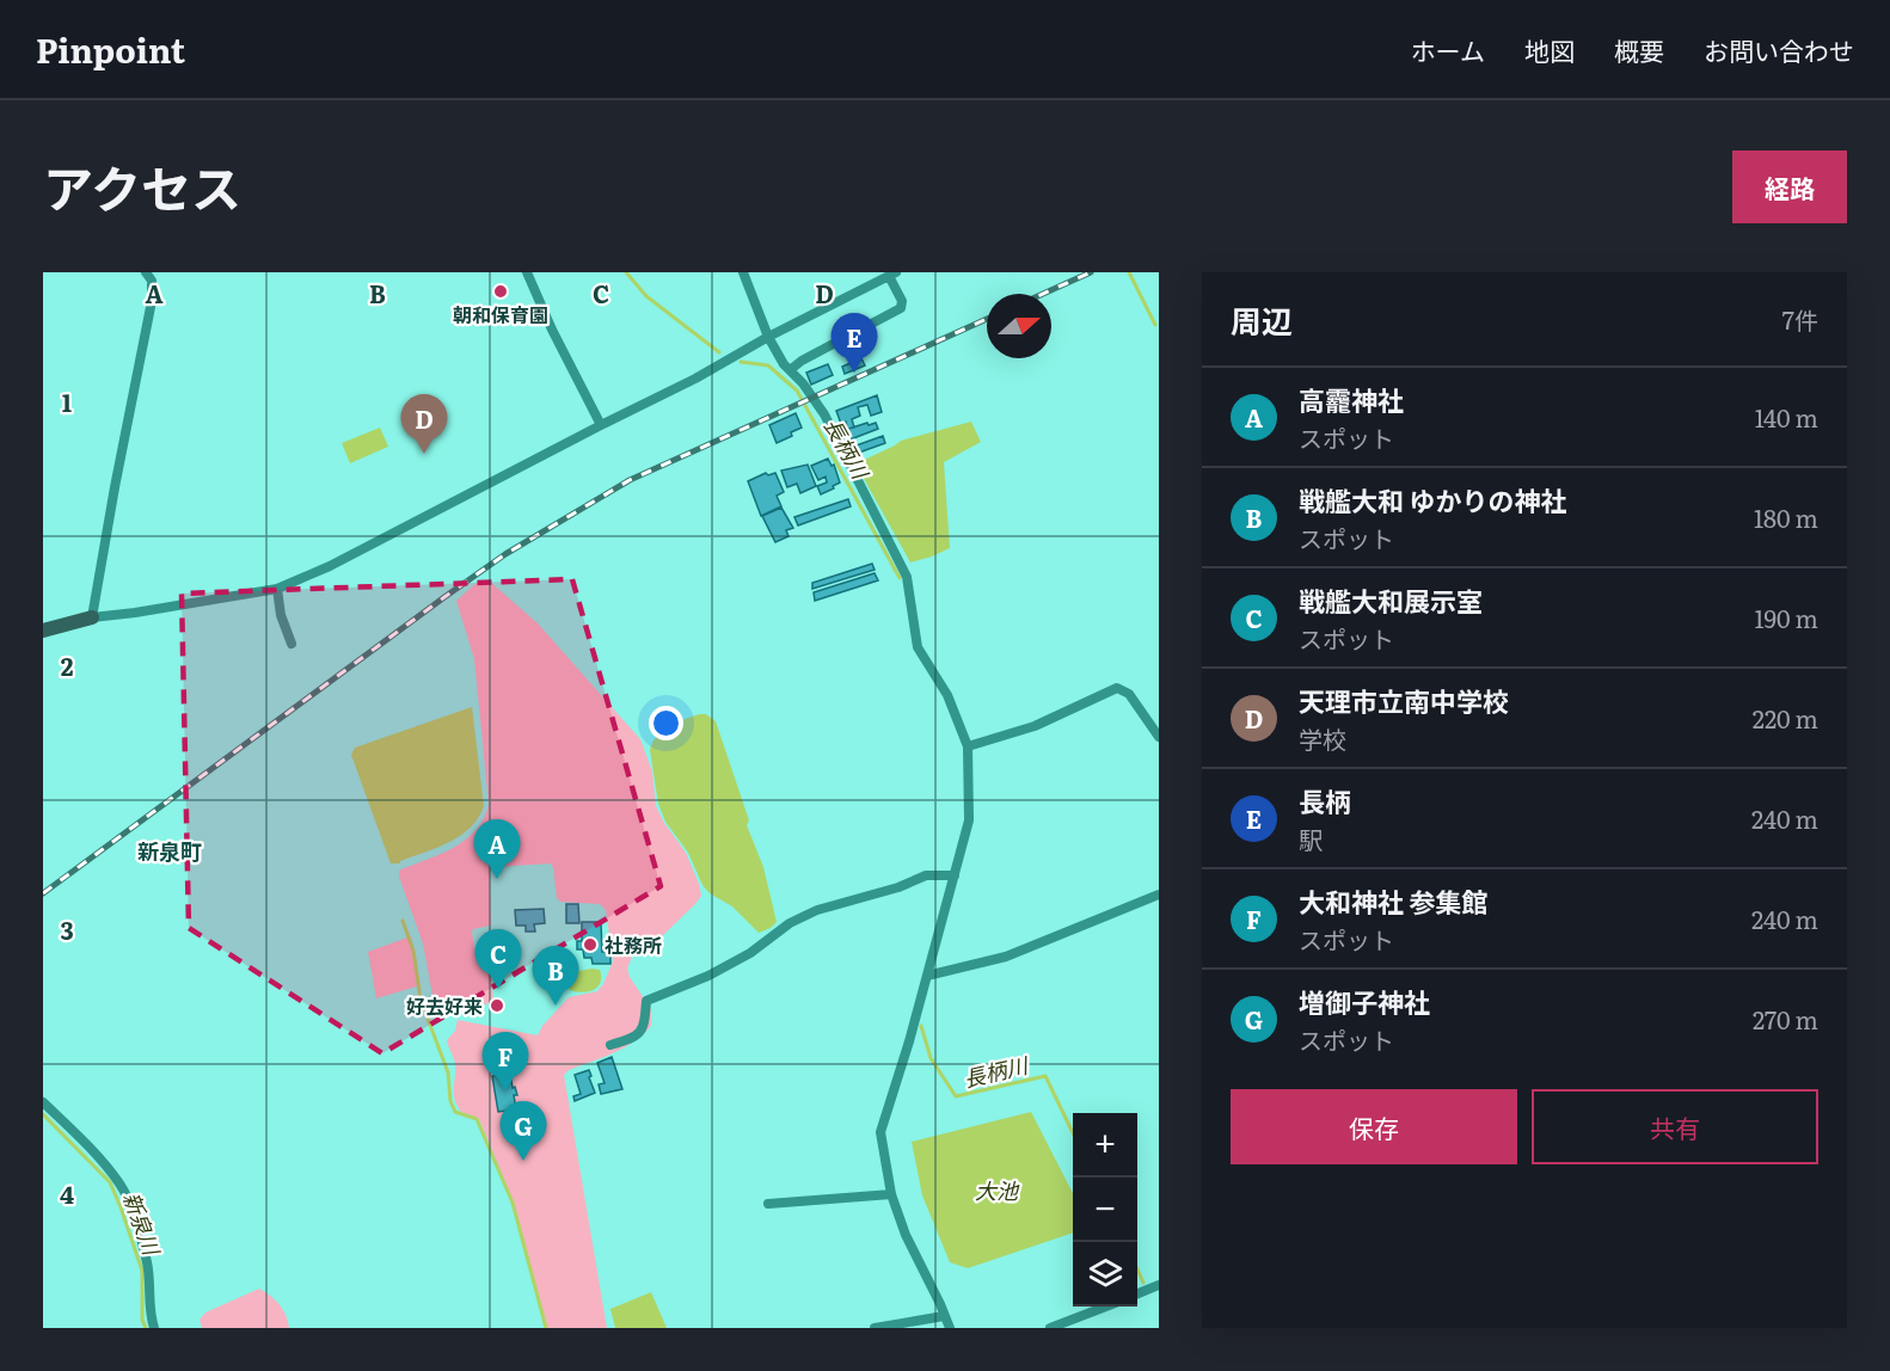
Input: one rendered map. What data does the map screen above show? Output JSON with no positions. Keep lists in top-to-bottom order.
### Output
{
  "districts": ["新泉町"],
  "water": ["長柄川", "大池", "新泉川"],
  "places": ["朝和保育園", "社務所", "好去好来"],
  "north": "right",
  "page": {
    "header": "Pinpoint",
    "nav": [
      "ホーム",
      "地図",
      "概要",
      "お問い合わせ"
    ],
    "title": "アクセス",
    "buttons": [
      "経路",
      ["保存", "共有"]
    ],
    "heading": ["周辺", "7件"],
    "pins": [
      "E",
      "D",
      "A",
      "C",
      "B",
      "F",
      "G"
    ],
    "list": [
      {
        "mark": "A",
        "name": "高龗神社",
        "note": "スポット",
        "value": "140 m"
      },
      {
        "mark": "B",
        "name": "戦艦大和 ゆかりの神社",
        "note": "スポット",
        "value": "180 m"
      },
      {
        "mark": "C",
        "name": "戦艦大和展示室",
        "note": "スポット",
        "value": "190 m"
      },
      {
        "mark": "D",
        "name": "天理市立南中学校",
        "note": "学校",
        "value": "220 m"
      },
      {
        "mark": "E",
        "name": "長柄",
        "note": "駅",
        "value": "240 m"
      },
      {
        "mark": "F",
        "name": "大和神社 参集館",
        "note": "スポット",
        "value": "240 m"
      },
      {
        "mark": "G",
        "name": "増御子神社",
        "note": "スポット",
        "value": "270 m"
      }
    ],
    "map_buttons": ["+", "−"]
  },
  "grid": {
    "columns": [
      "A",
      "B",
      "C",
      "D"
    ],
    "rows": [
      "1",
      "2",
      "3",
      "4"
    ]
  }
}
